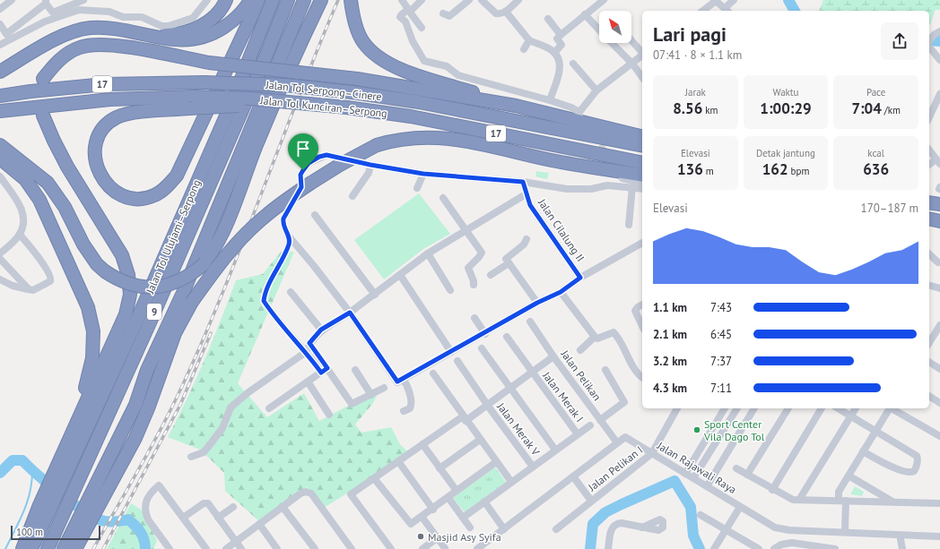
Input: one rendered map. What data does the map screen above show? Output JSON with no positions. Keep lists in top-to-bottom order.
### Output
{
  "streets": {
    "highway": [
      "17",
      "Jalan Tol Serpong–Cinere",
      "Jalan Tol Kunciran–Serpong",
      "Jalan Tol Ulujami–Serpong",
      "9"
    ],
    "street": [
      "Jalan Cilalung II",
      "Jalan Pelikan",
      "Jalan Merak I",
      "Jalan Merak V",
      "Jalan Rajawali Raya",
      "Jalan Pelikan I"
    ]
  },
  "crossings": [
    ["Jalan Pelikan", "Jalan Rajawali Raya"],
    ["Jalan Rajawali Raya", "Jalan Pelikan I"]
  ],
  "places": ["Sport Center Vila Dago Tol", "Masjid Asy Syifa"],
  "scale_bar": "100 m",
  "north": "top left",
  "page": {
    "heading": ["Lari pagi", "07:41 · 8 × 1.1 km"],
    "stats": [
      ["Jarak", "8.56 km"],
      ["Waktu", "1:00:29"],
      ["Pace", "7:04 /km"],
      ["Elevasi", "136 m"],
      ["Detak jantung", "162 bpm"],
      ["kcal", "636"]
    ],
    "chart": ["Elevasi", "170–187 m"],
    "list": [
      {
        "name": "1.1 km",
        "note": "7:43"
      },
      {
        "name": "2.1 km",
        "note": "6:45"
      },
      {
        "name": "3.2 km",
        "note": "7:37"
      },
      {
        "name": "4.3 km",
        "note": "7:11"
      }
    ],
    "scale": "100 m"
  }
}
